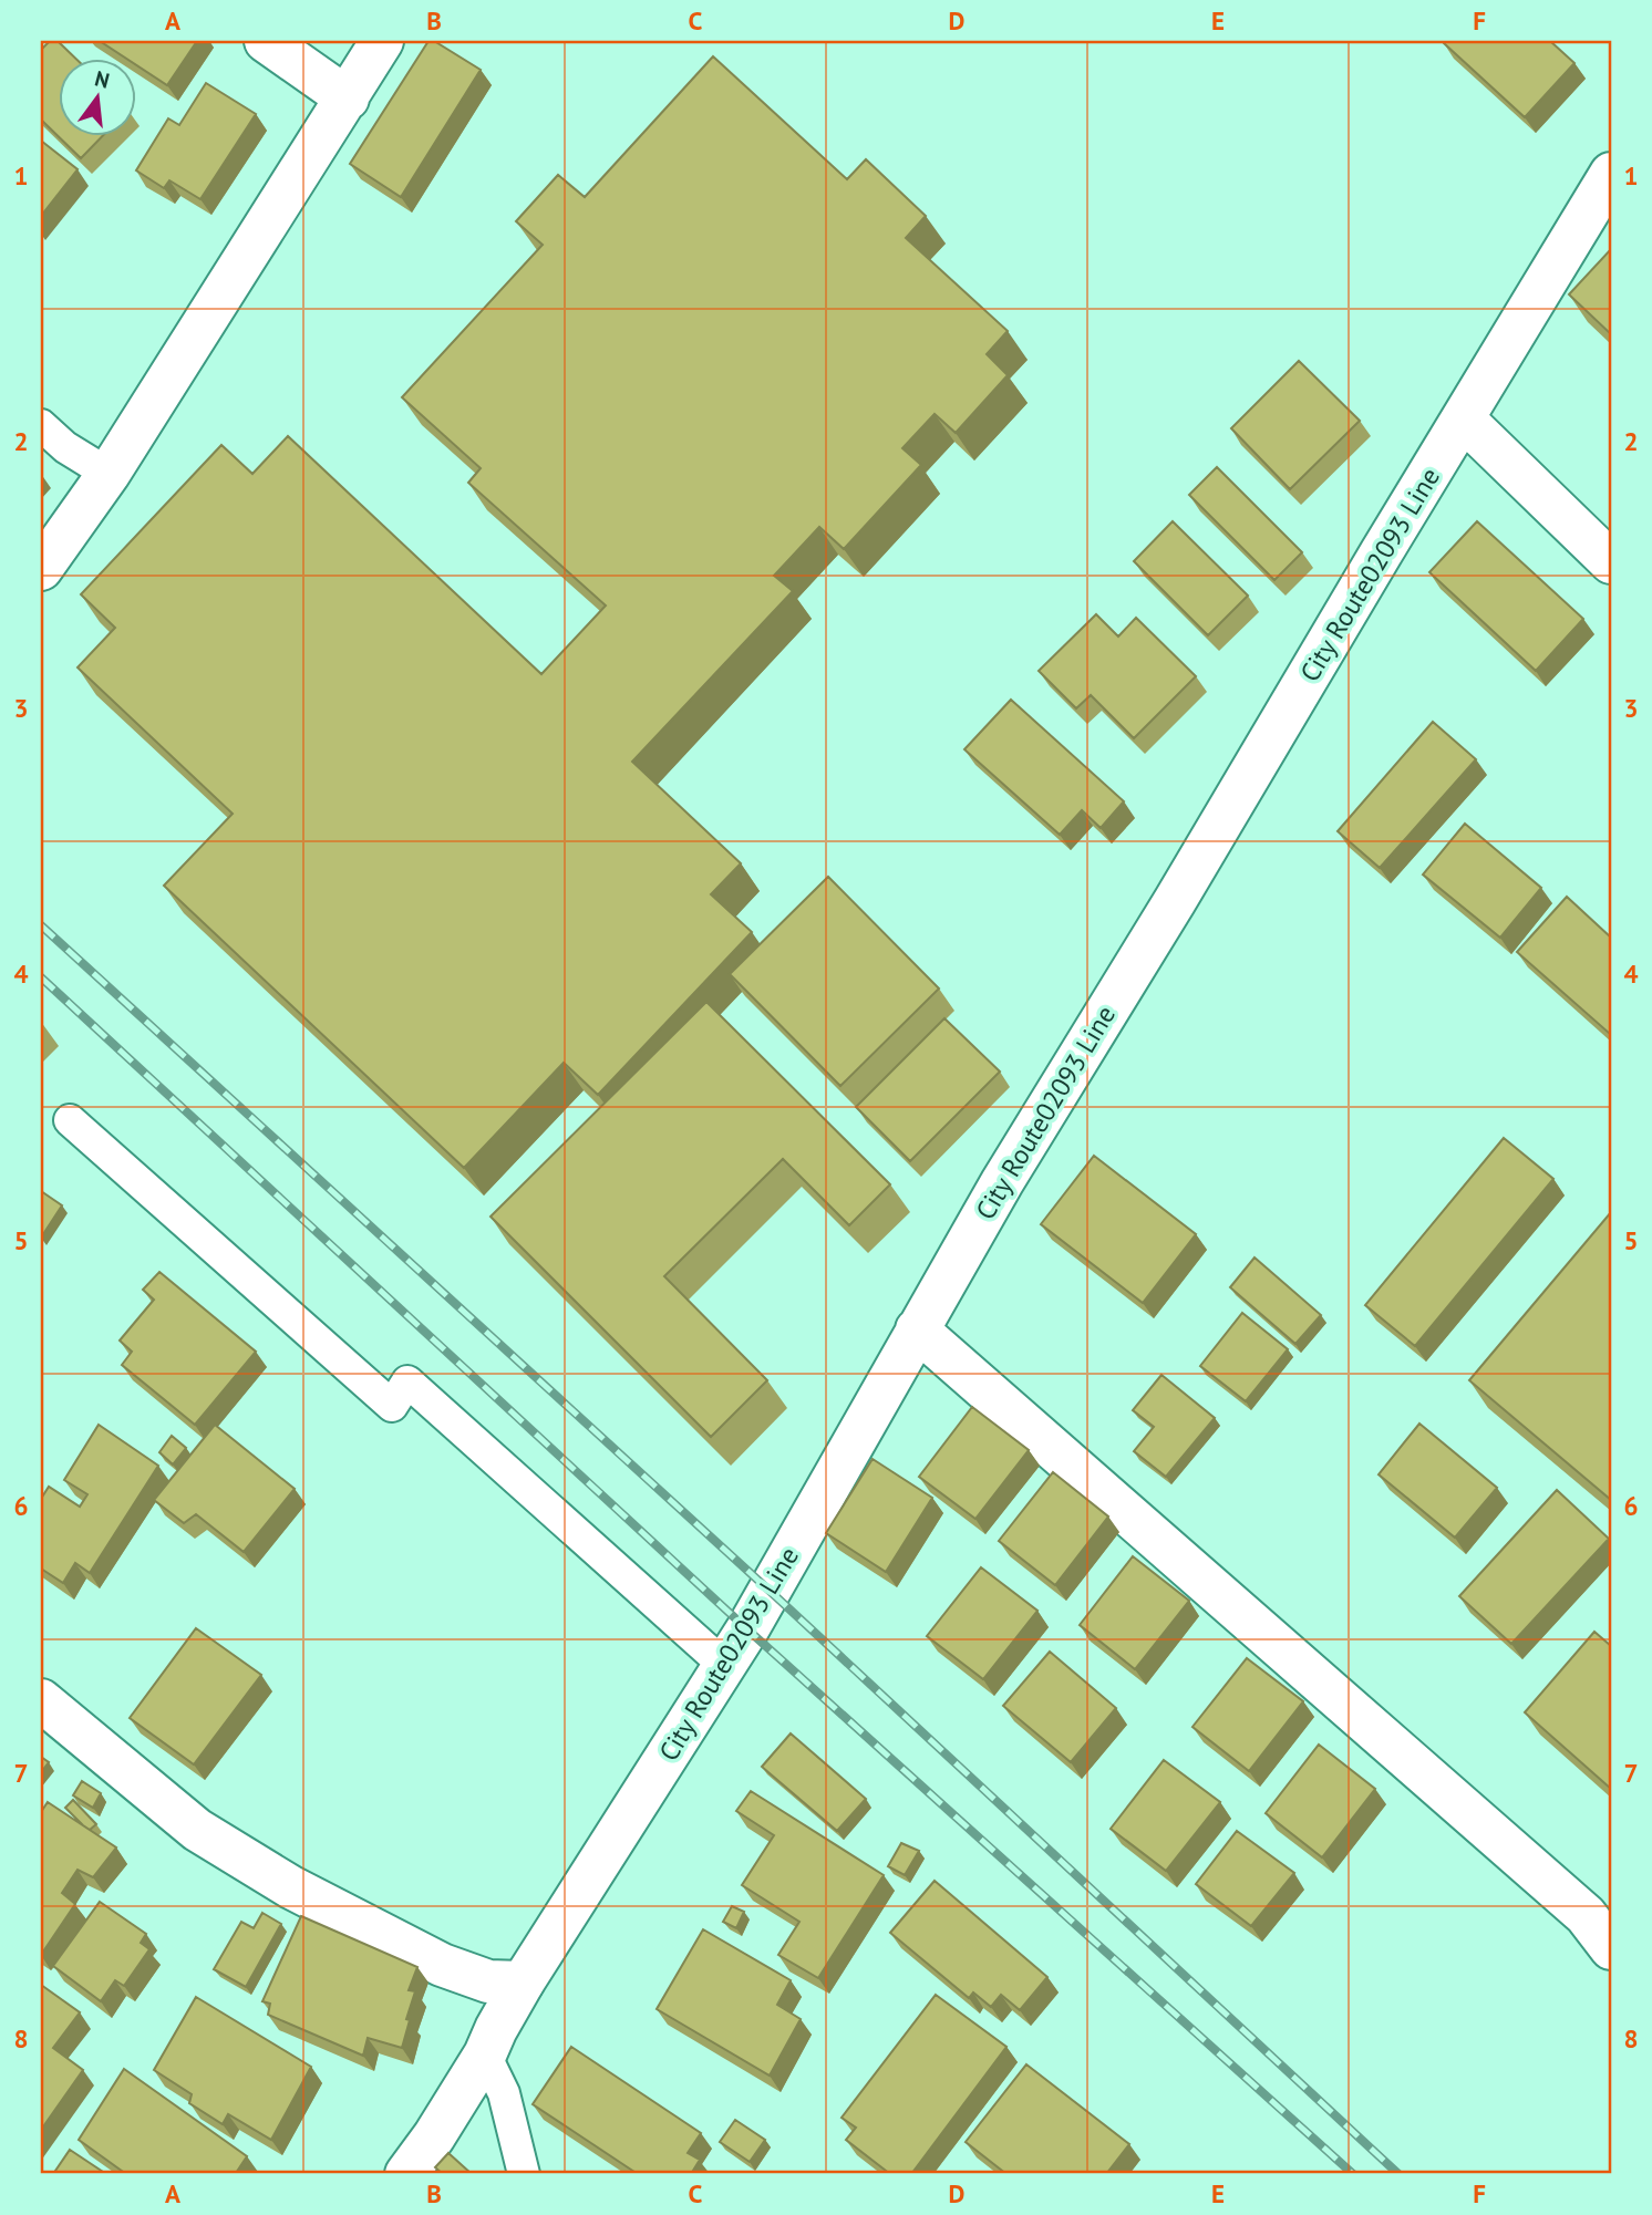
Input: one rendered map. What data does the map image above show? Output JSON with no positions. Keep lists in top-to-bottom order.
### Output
{
  "streets": {
    "street": ["City Route02093 Line"]
  },
  "north": "top",
  "grid": {
    "columns": [
      "A",
      "B",
      "C",
      "D",
      "E",
      "F"
    ],
    "rows": [
      "1",
      "2",
      "3",
      "4",
      "5",
      "6",
      "7",
      "8"
    ]
  }
}
